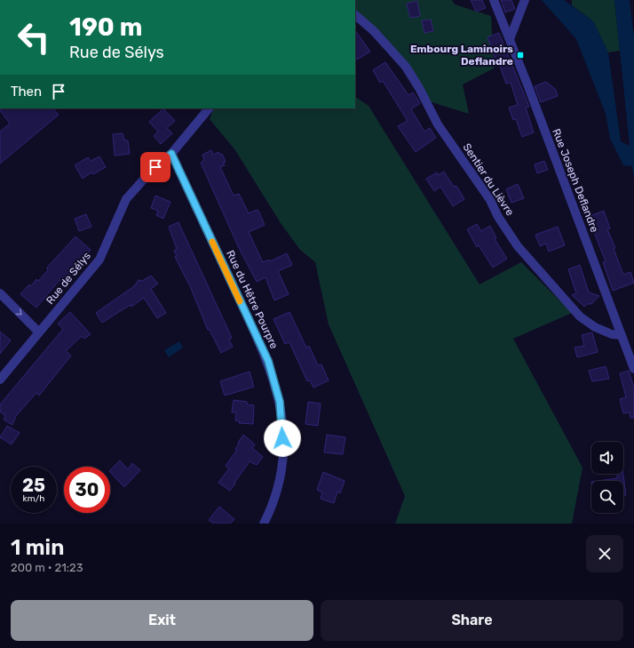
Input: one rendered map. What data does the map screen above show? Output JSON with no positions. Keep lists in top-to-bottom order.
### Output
{
  "streets": {
    "street": [
      "Sentier du Lièvre",
      "Rue Joseph Deflandre",
      "Rue de Sélys",
      "Rue du Hêtre Pourpre"
    ]
  },
  "crossings": [
    ["Sentier du Lièvre", "Rue Joseph Deflandre"],
    ["Rue de Sélys", "Rue du Hêtre Pourpre"]
  ],
  "places": {
    "transit": ["Embourg Laminoirs Deflandre"]
  },
  "page": {
    "turn": ["190 m", "Rue de Sélys"],
    "then": "Then",
    "speed": "25 km/h",
    "limit": "30",
    "heading": ["1 min", "200 m · 21:23"],
    "buttons": ["Exit", "Share"]
  }
}
